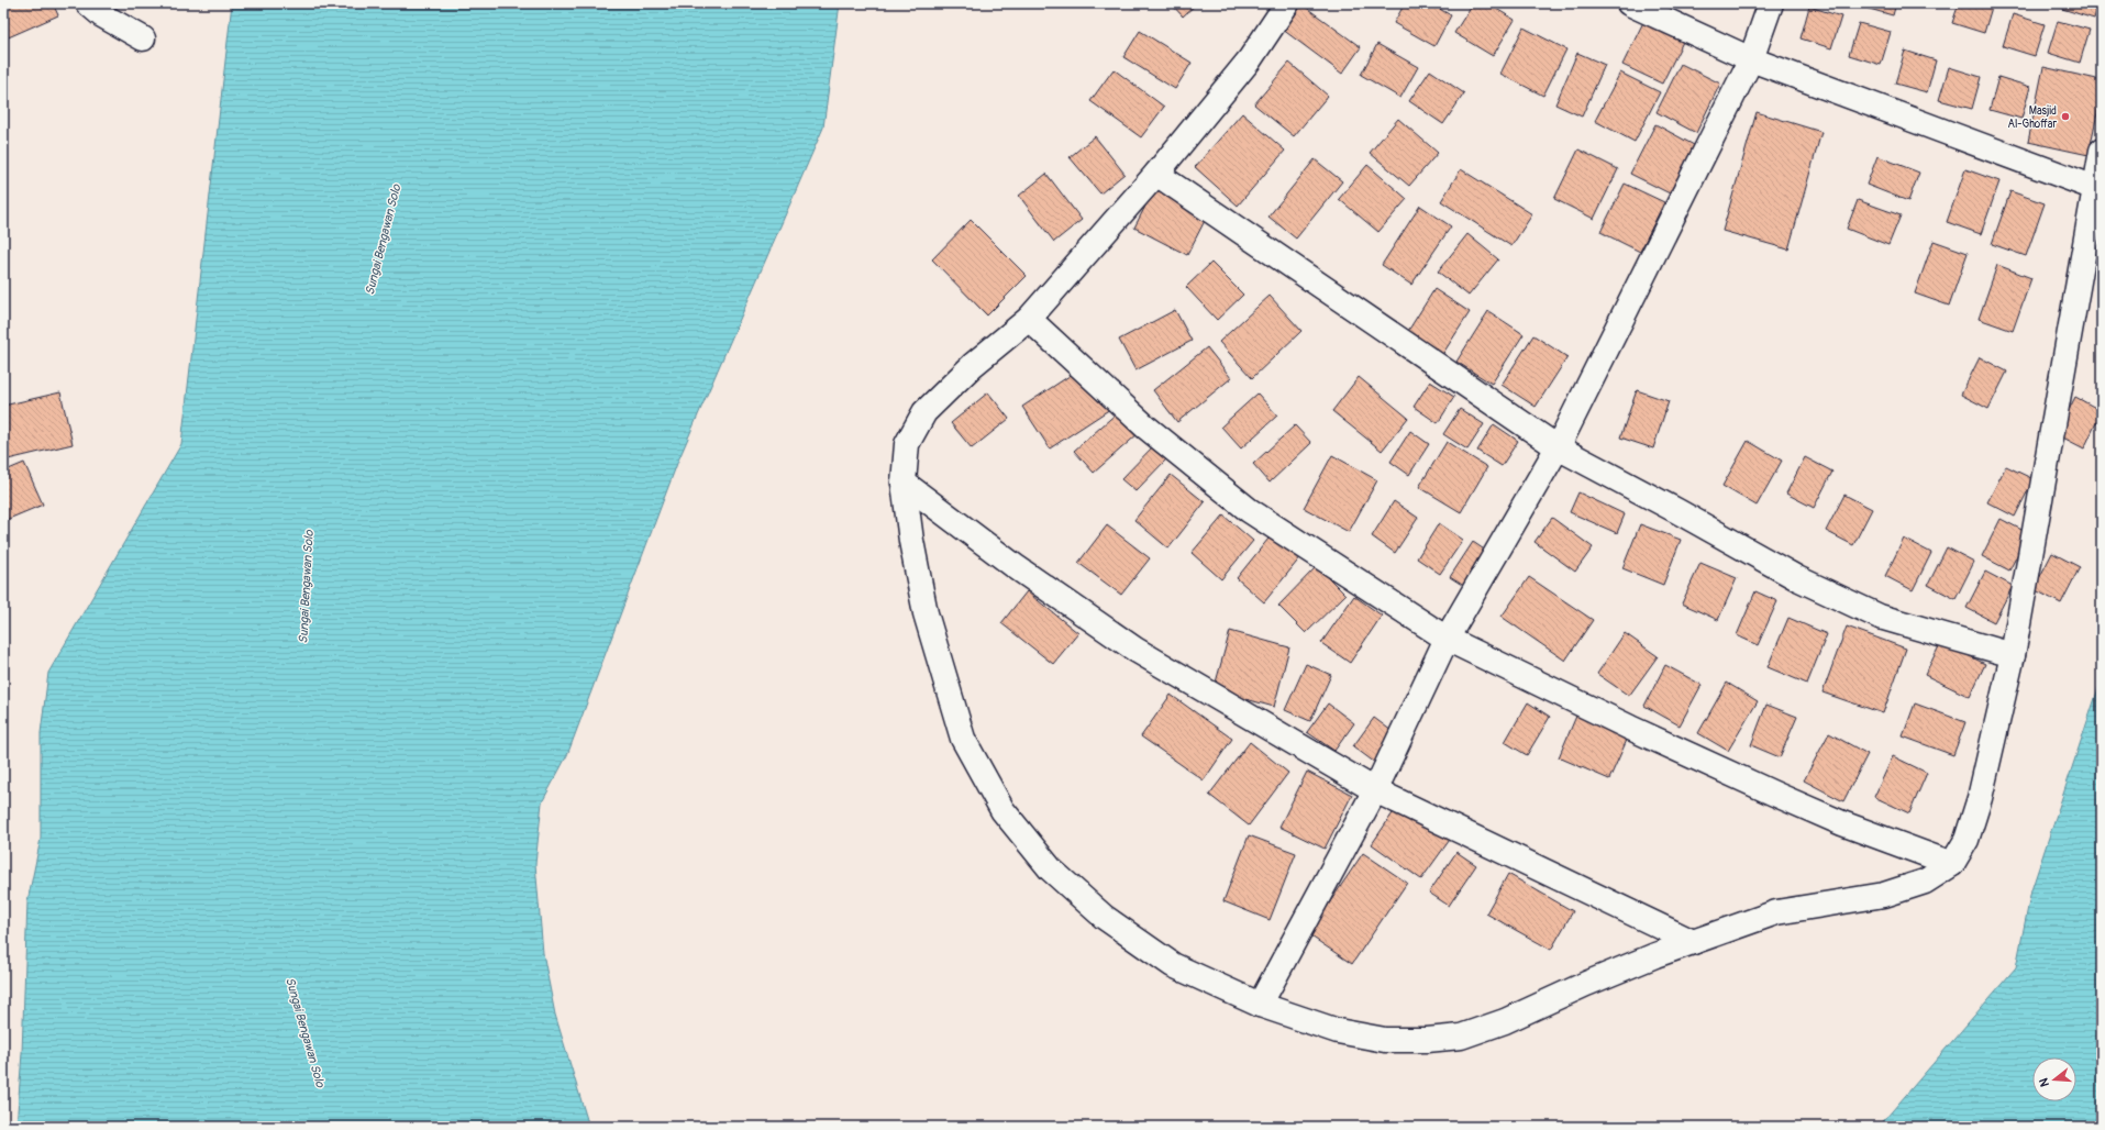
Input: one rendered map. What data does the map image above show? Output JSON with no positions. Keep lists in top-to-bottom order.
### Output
{
  "water": ["Sungai Bengawan Solo"],
  "places": ["Masjid Al-Ghoffar"],
  "north": "left"
}
